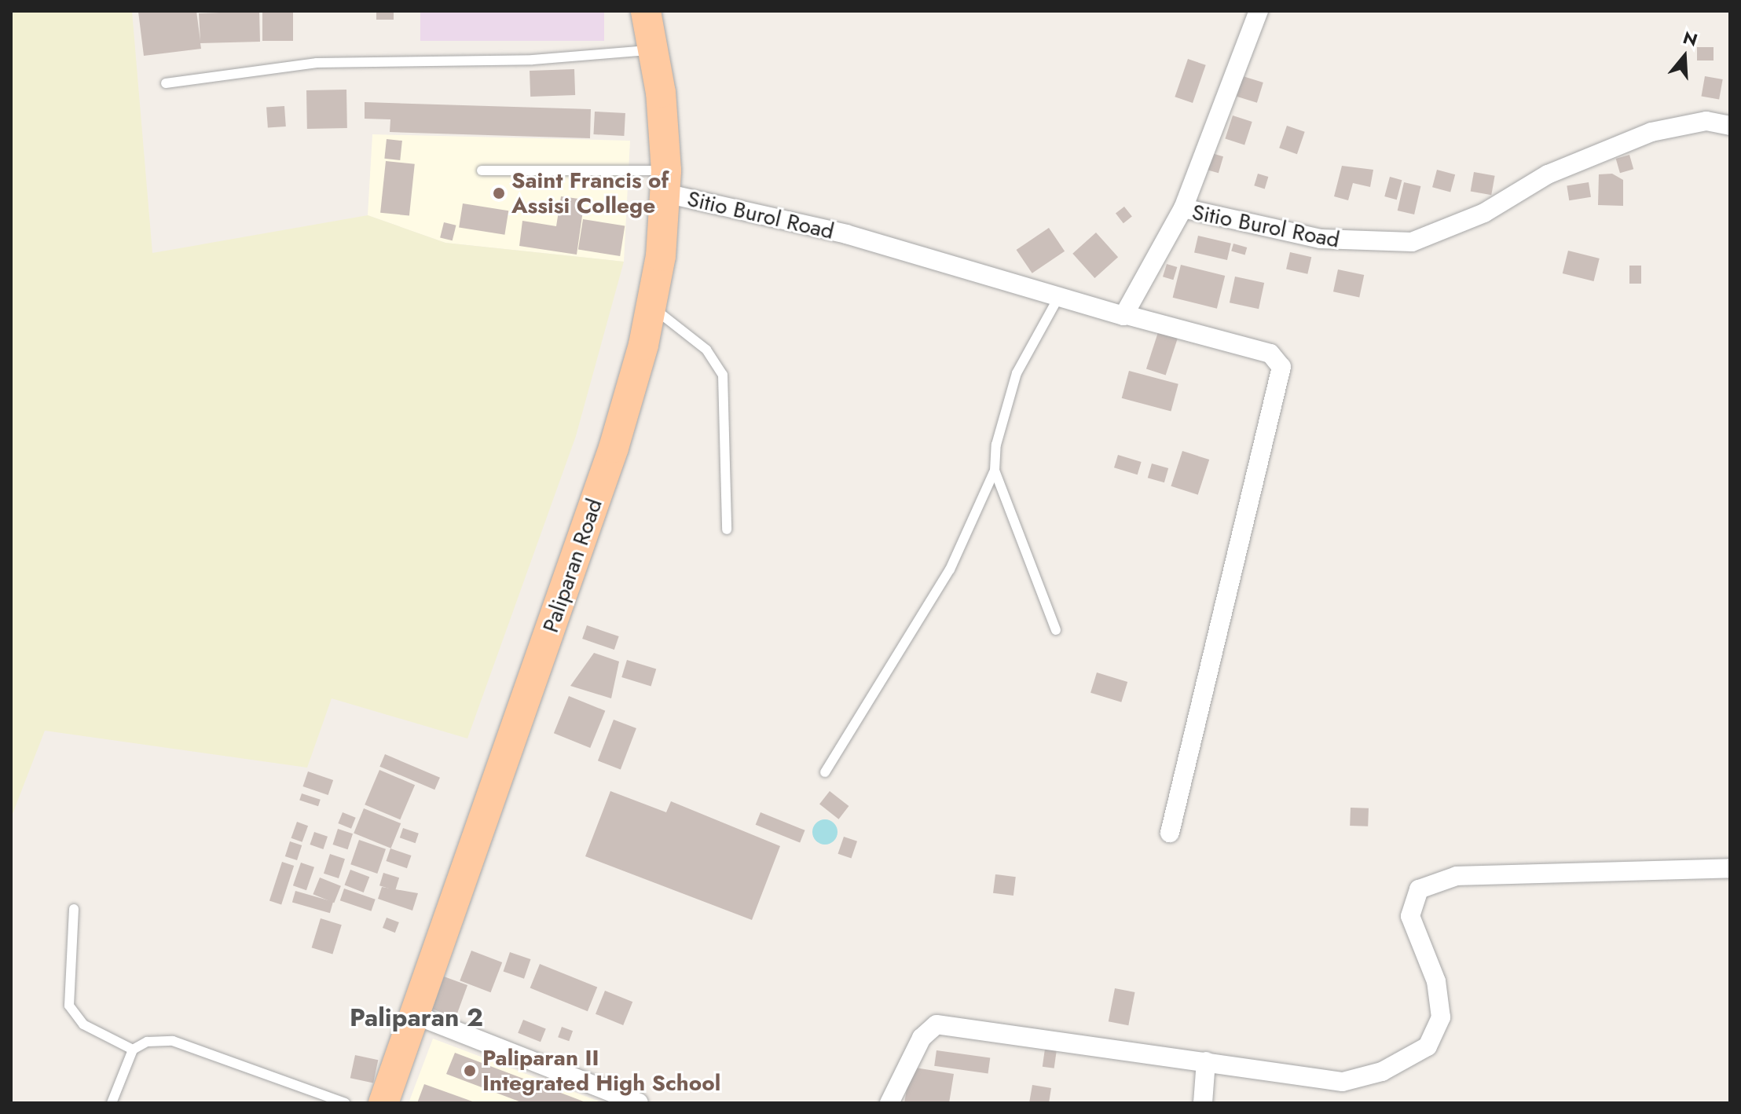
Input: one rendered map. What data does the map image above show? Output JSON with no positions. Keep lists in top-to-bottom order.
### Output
{
  "streets": {
    "main road": ["Paliparan Road"],
    "street": ["Sitio Burol Road"]
  },
  "crossings": [
    ["Sitio Burol Road", "Paliparan Road"]
  ],
  "districts": ["Paliparan 2"],
  "places": ["Saint Francis of Assisi College", "Paliparan II Integrated High School"],
  "north": "top"
}
